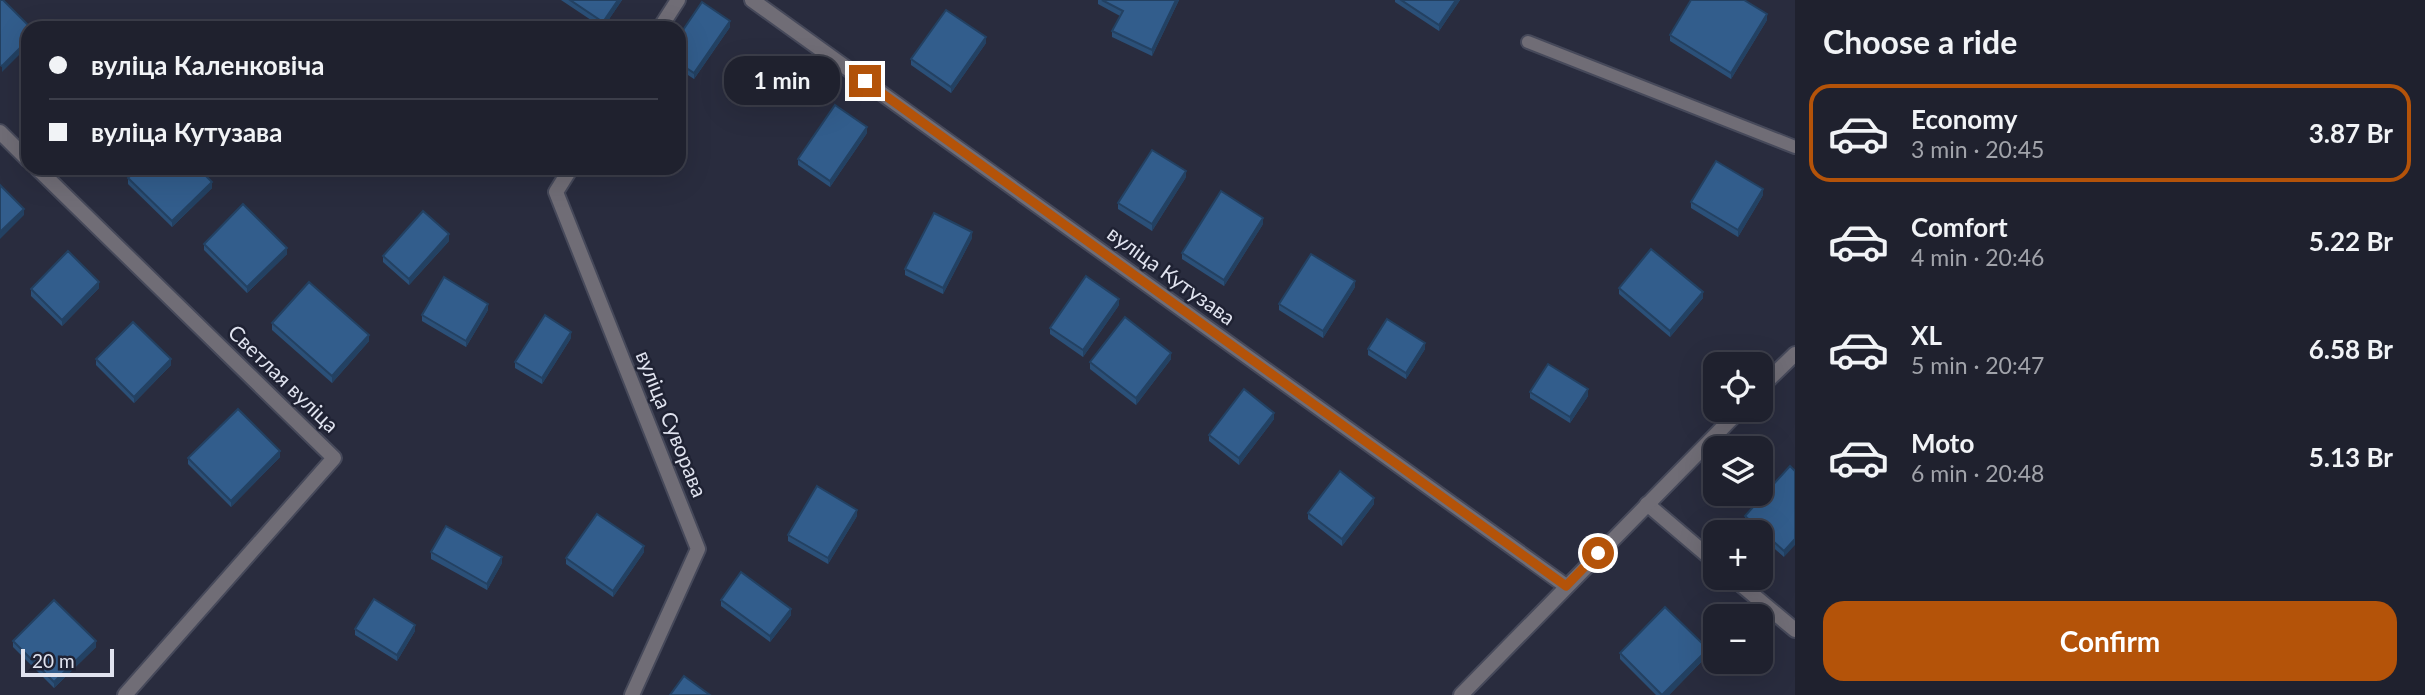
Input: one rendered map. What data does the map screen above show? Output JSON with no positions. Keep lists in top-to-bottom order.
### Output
{
  "streets": {
    "street": ["вуліца Кутузава", "Светлая вуліца", "вуліца Суворава"]
  },
  "scale_bar": "20 m",
  "page": {
    "heading": "Choose a ride",
    "banner": ["вуліца Каленковіча", "вуліца Кутузава"],
    "bubble": "1 min",
    "list": [
      {
        "name": "Economy",
        "note": "3 min · 20:45",
        "value": "3.87 Br"
      },
      {
        "name": "Comfort",
        "note": "4 min · 20:46",
        "value": "5.22 Br"
      },
      {
        "name": "XL",
        "note": "5 min · 20:47",
        "value": "6.58 Br"
      },
      {
        "name": "Moto",
        "note": "6 min · 20:48",
        "value": "5.13 Br"
      }
    ],
    "map_buttons": ["+", "−"],
    "buttons": "Confirm",
    "scale": "20 m"
  }
}
